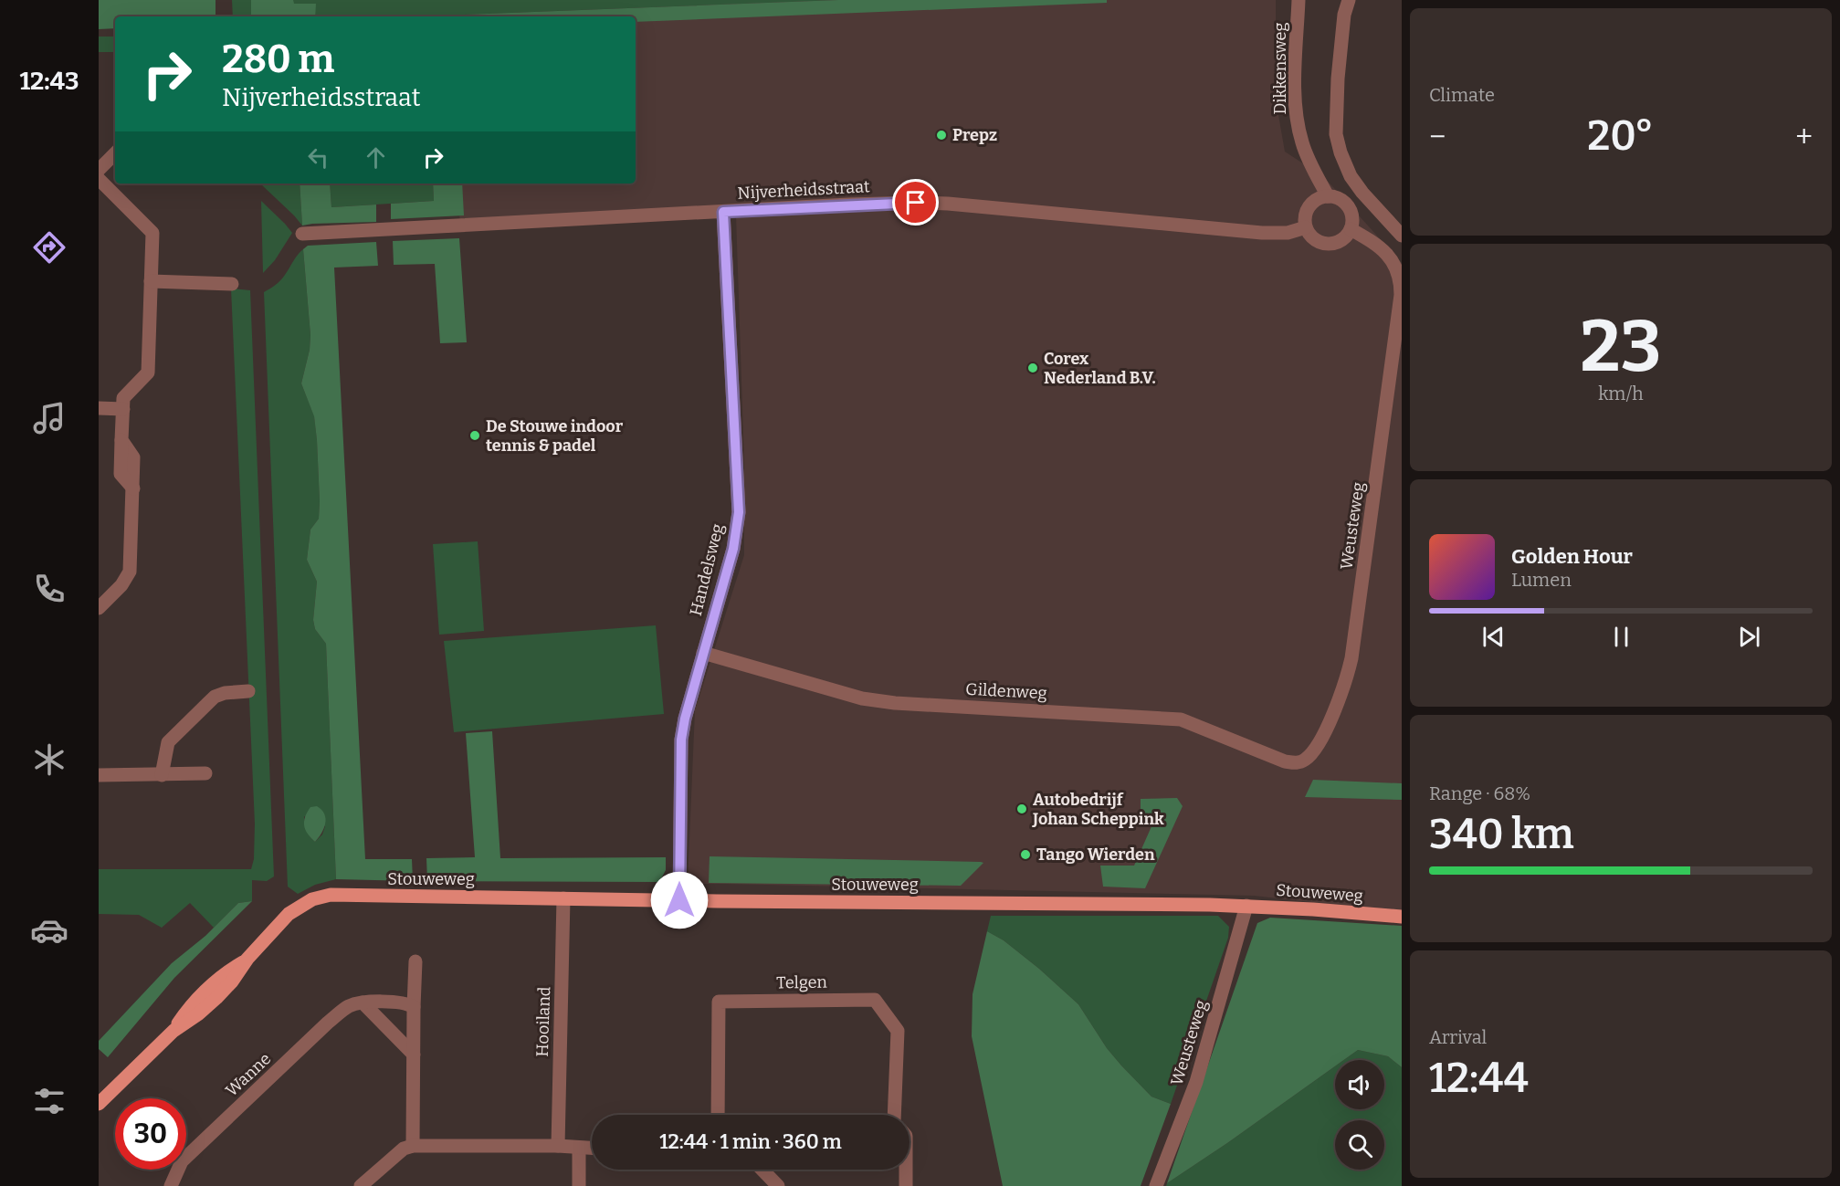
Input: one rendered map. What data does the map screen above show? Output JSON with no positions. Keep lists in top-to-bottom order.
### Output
{
  "streets": {
    "main road": ["Stouweweg"],
    "street": [
      "Dikkensweg",
      "Nijverheidsstraat",
      "Weusteweg",
      "Handelsweg",
      "Gildenweg",
      "Telgen",
      "Hooiland",
      "Wanne"
    ]
  },
  "crossings": [
    ["Dikkensweg", "Nijverheidsstraat"],
    ["Nijverheidsstraat", "Handelsweg"],
    ["Weusteweg", "Gildenweg"],
    ["Weusteweg", "Stouweweg"],
    ["Handelsweg", "Gildenweg"],
    ["Handelsweg", "Stouweweg"],
    ["Stouweweg", "Hooiland"]
  ],
  "places": [
    "Prepz",
    "Corex Nederland B.V.",
    "De Stouwe indoor tennis & padel",
    "Autobedrijf Johan Scheppink",
    "Tango Wierden"
  ],
  "page": {
    "tabs": "12:43",
    "tile": [
      "Climate",
      ["23", "km/h"],
      ["Range · 68%", "340 km"],
      ["Arrival", "12:44"]
    ],
    "turn": ["280 m", "Nijverheidsstraat"],
    "heat": ["−", "20°", "+"],
    "song": ["Golden Hour", "Lumen"],
    "limit": "30",
    "trip": "12:44 · 1 min · 360 m"
  }
}
